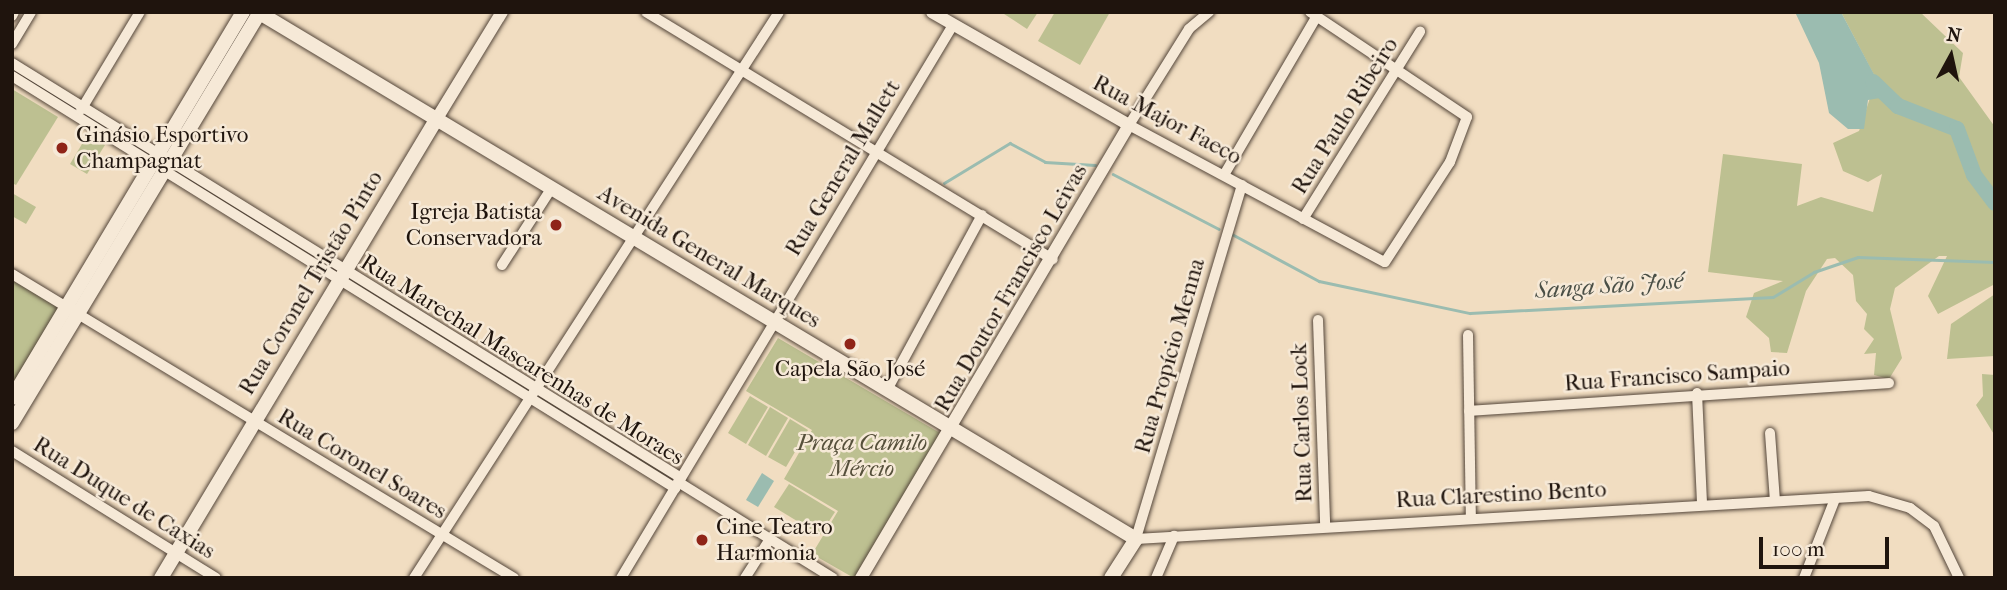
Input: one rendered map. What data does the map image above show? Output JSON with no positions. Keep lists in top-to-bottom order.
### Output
{
  "streets": {
    "main road": ["Avenida General Marques", "Rua Coronel Tristão Pinto"],
    "street": [
      "Rua Paulo Ribeiro",
      "Rua Major Faeco",
      "Rua General Mallett",
      "Rua Doutor Francisco Leivas",
      "Rua Propício Menna",
      "Rua Marechal Mascarenhas de Moraes",
      "Rua Francisco Sampaio",
      "Rua Carlos Lock",
      "Rua Coronel Soares",
      "Rua Clarestino Bento",
      "Rua Duque de Caxias"
    ]
  },
  "crossings": [
    ["Rua Paulo Ribeiro", "Rua Major Faeco"],
    ["Rua Major Faeco", "Rua General Mallett"],
    ["Rua Major Faeco", "Rua Doutor Francisco Leivas"],
    ["Rua Major Faeco", "Rua Propício Menna"],
    ["Rua General Mallett", "Avenida General Marques"],
    ["Rua General Mallett", "Rua Marechal Mascarenhas de Moraes"],
    ["Avenida General Marques", "Rua Coronel Tristão Pinto"],
    ["Avenida General Marques", "Rua Doutor Francisco Leivas"],
    ["Avenida General Marques", "Rua Propício Menna"],
    ["Avenida General Marques", "Rua Clarestino Bento"],
    ["Rua Coronel Tristão Pinto", "Rua Marechal Mascarenhas de Moraes"],
    ["Rua Coronel Tristão Pinto", "Rua Coronel Soares"],
    ["Rua Coronel Tristão Pinto", "Rua Duque de Caxias"],
    ["Rua Propício Menna", "Rua Clarestino Bento"],
    ["Rua Carlos Lock", "Rua Clarestino Bento"]
  ],
  "water": ["Sanga São José"],
  "parks": ["Praça Camilo Mércio"],
  "places": [
    "Ginásio Esportivo Champagnat",
    "Igreja Batista Conservadora",
    "Capela São José",
    "Cine Teatro Harmonia"
  ],
  "scale_bar": "100 m",
  "north": "top"
}
